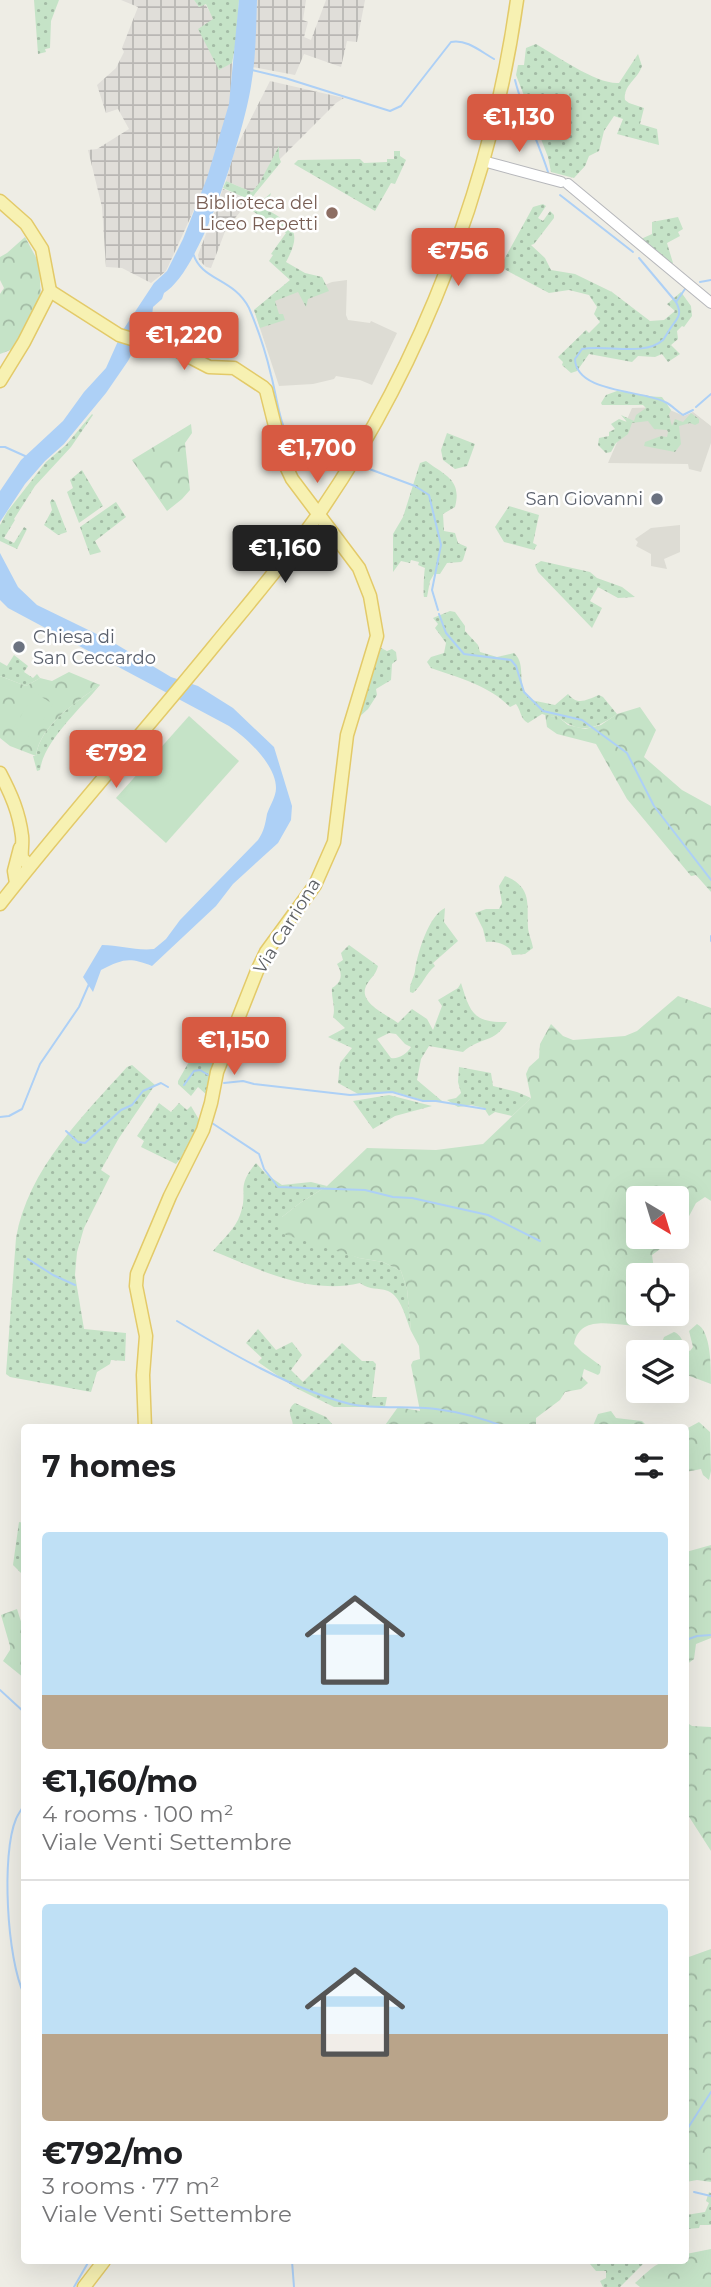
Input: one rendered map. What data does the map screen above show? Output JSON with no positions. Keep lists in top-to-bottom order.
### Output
{
  "streets": {
    "main road": ["Via Carriona"]
  },
  "places": ["Biblioteca del Liceo Repetti", "San Giovanni", "Chiesa di San Ceccardo"],
  "north": "bottom right",
  "page": {
    "price": [
      "€1,130",
      "€756",
      "€1,220",
      "€1,700",
      "€1,160",
      "€792",
      "€1,150"
    ],
    "heading": "7 homes",
    "list": [
      {
        "name": "€1,160/mo",
        "note": "4 rooms · 100 m² · Viale Venti Settembre"
      },
      {
        "name": "€792/mo",
        "note": "3 rooms · 77 m² · Viale Venti Settembre"
      }
    ]
  }
}
